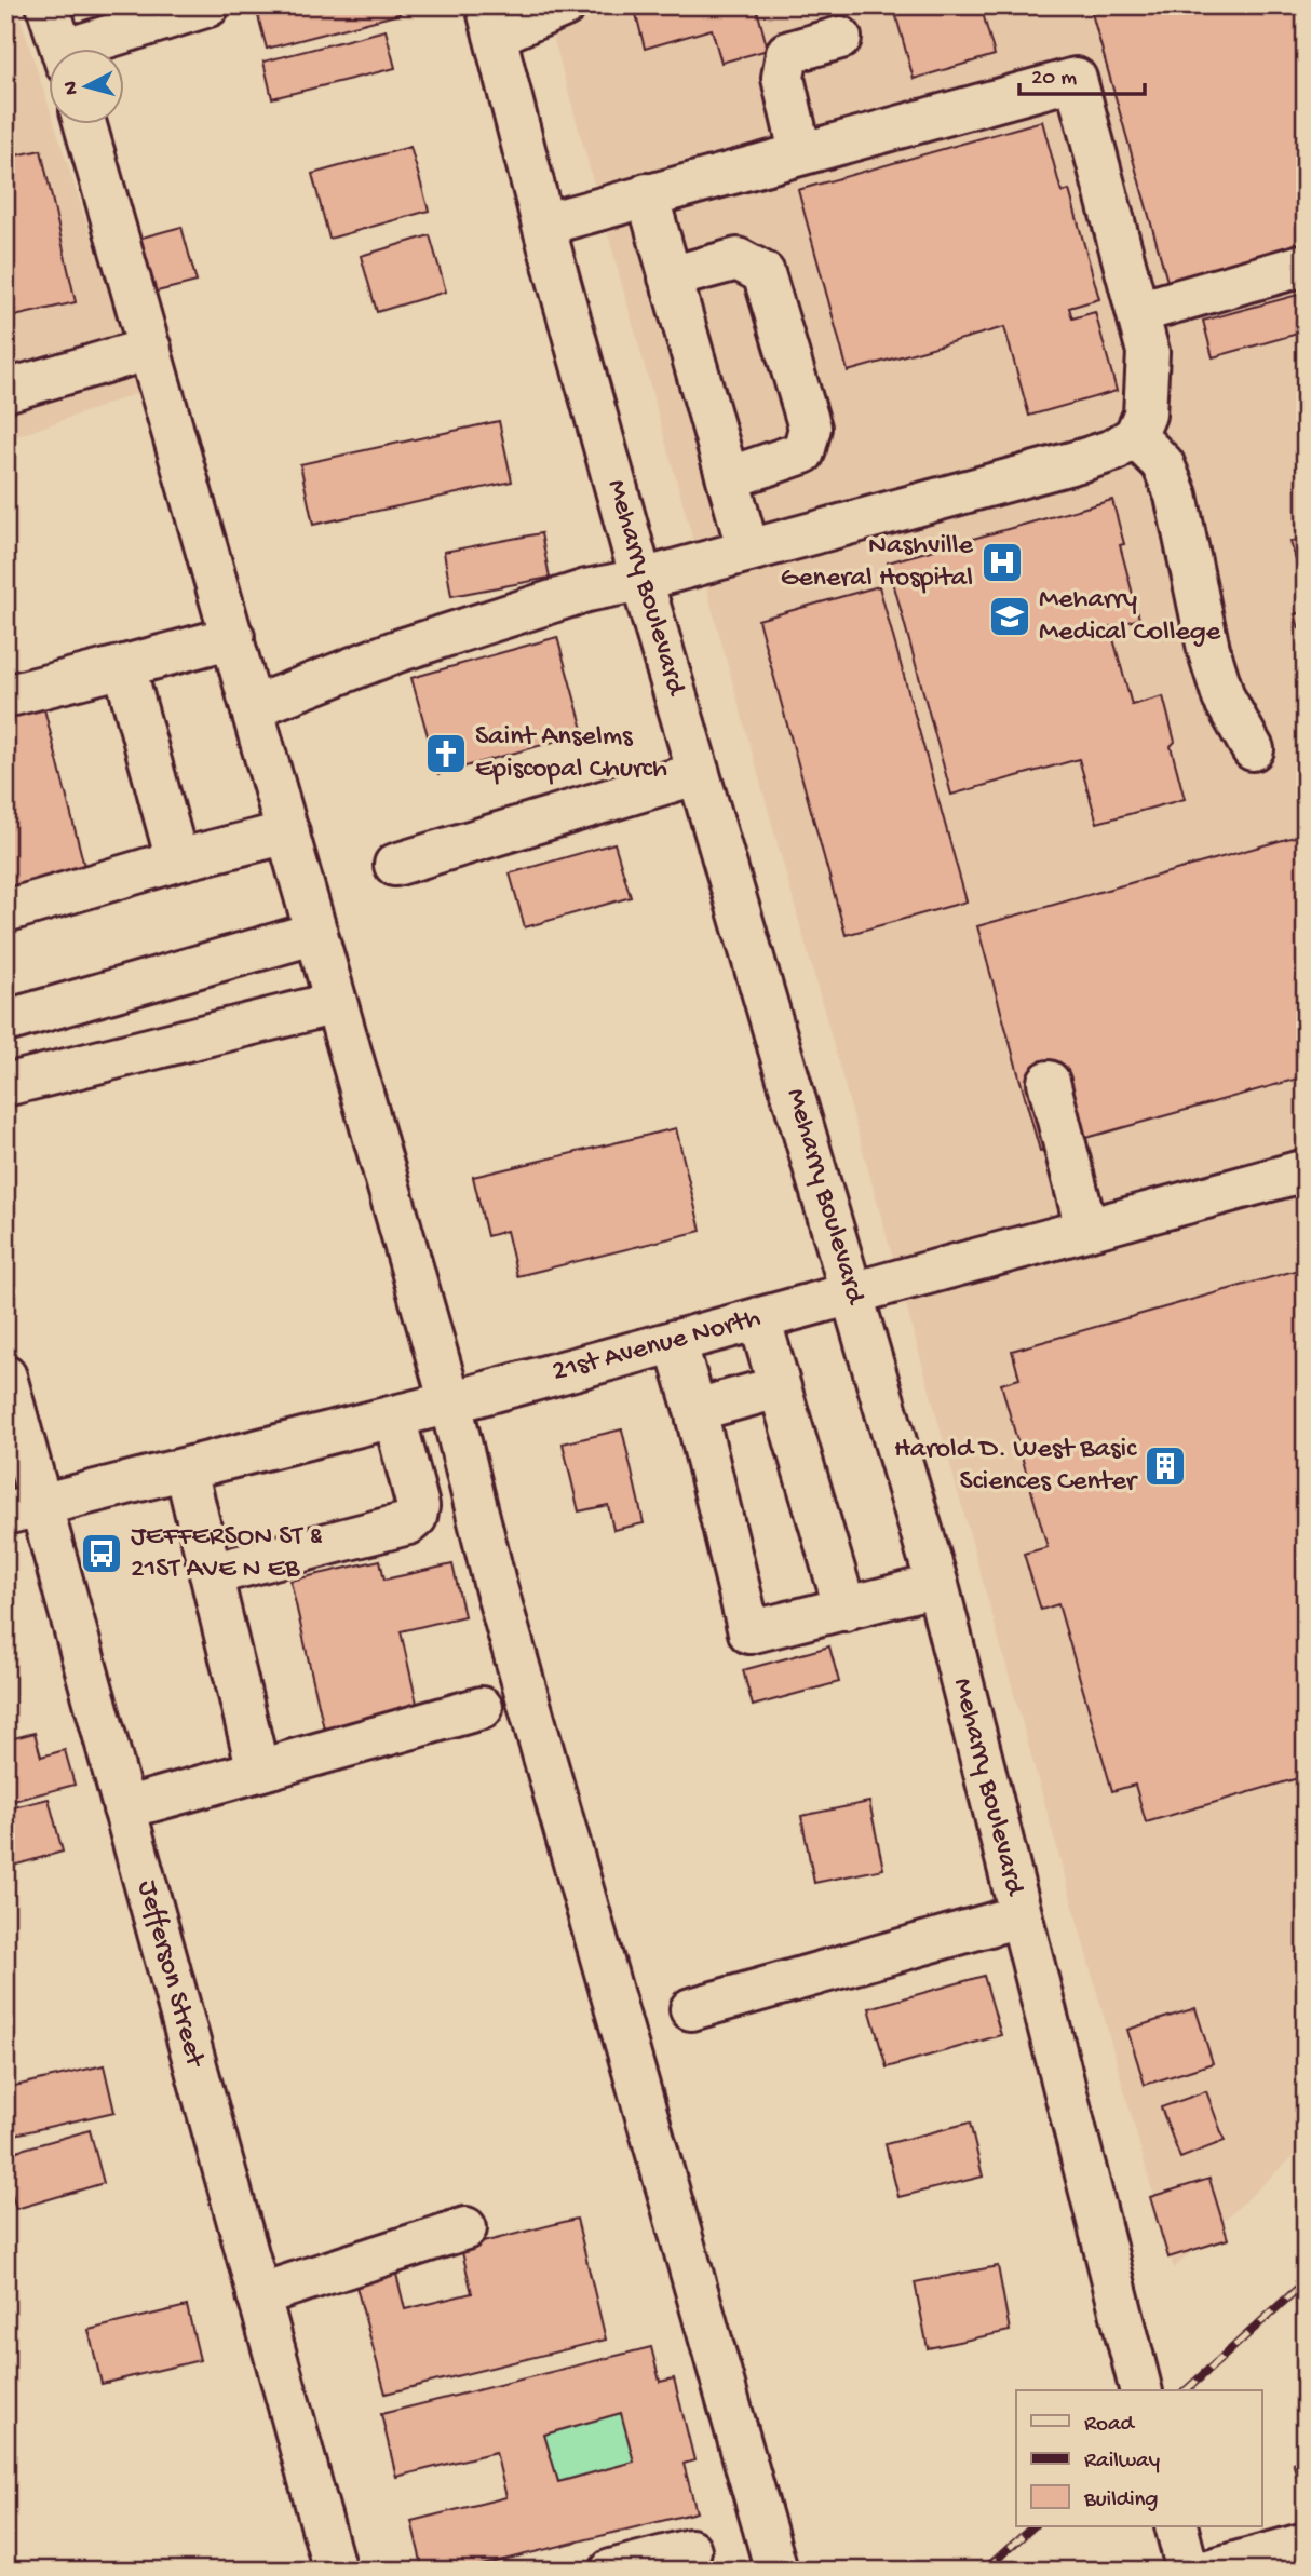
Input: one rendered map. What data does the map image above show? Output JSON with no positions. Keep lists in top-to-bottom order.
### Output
{
  "streets": {
    "street": ["Meharry Boulevard", "21st Avenue North", "Jefferson Street"]
  },
  "crossings": [
    ["Meharry Boulevard", "21st Avenue North"],
    ["21st Avenue North", "Jefferson Street"]
  ],
  "places": {
    "hospital": ["Nashville General Hospital"],
    "school or university": ["Meharry Medical College"],
    "church": ["Saint Anselms Episcopal Church"],
    "building": ["Harold D. West Basic Sciences Center"],
    "bus stop": ["JEFFERSON ST & 21ST AVE N EB"]
  },
  "legend": ["Road", "Railway", "Building"],
  "scale_bar": "20 m",
  "north": "left"
}
